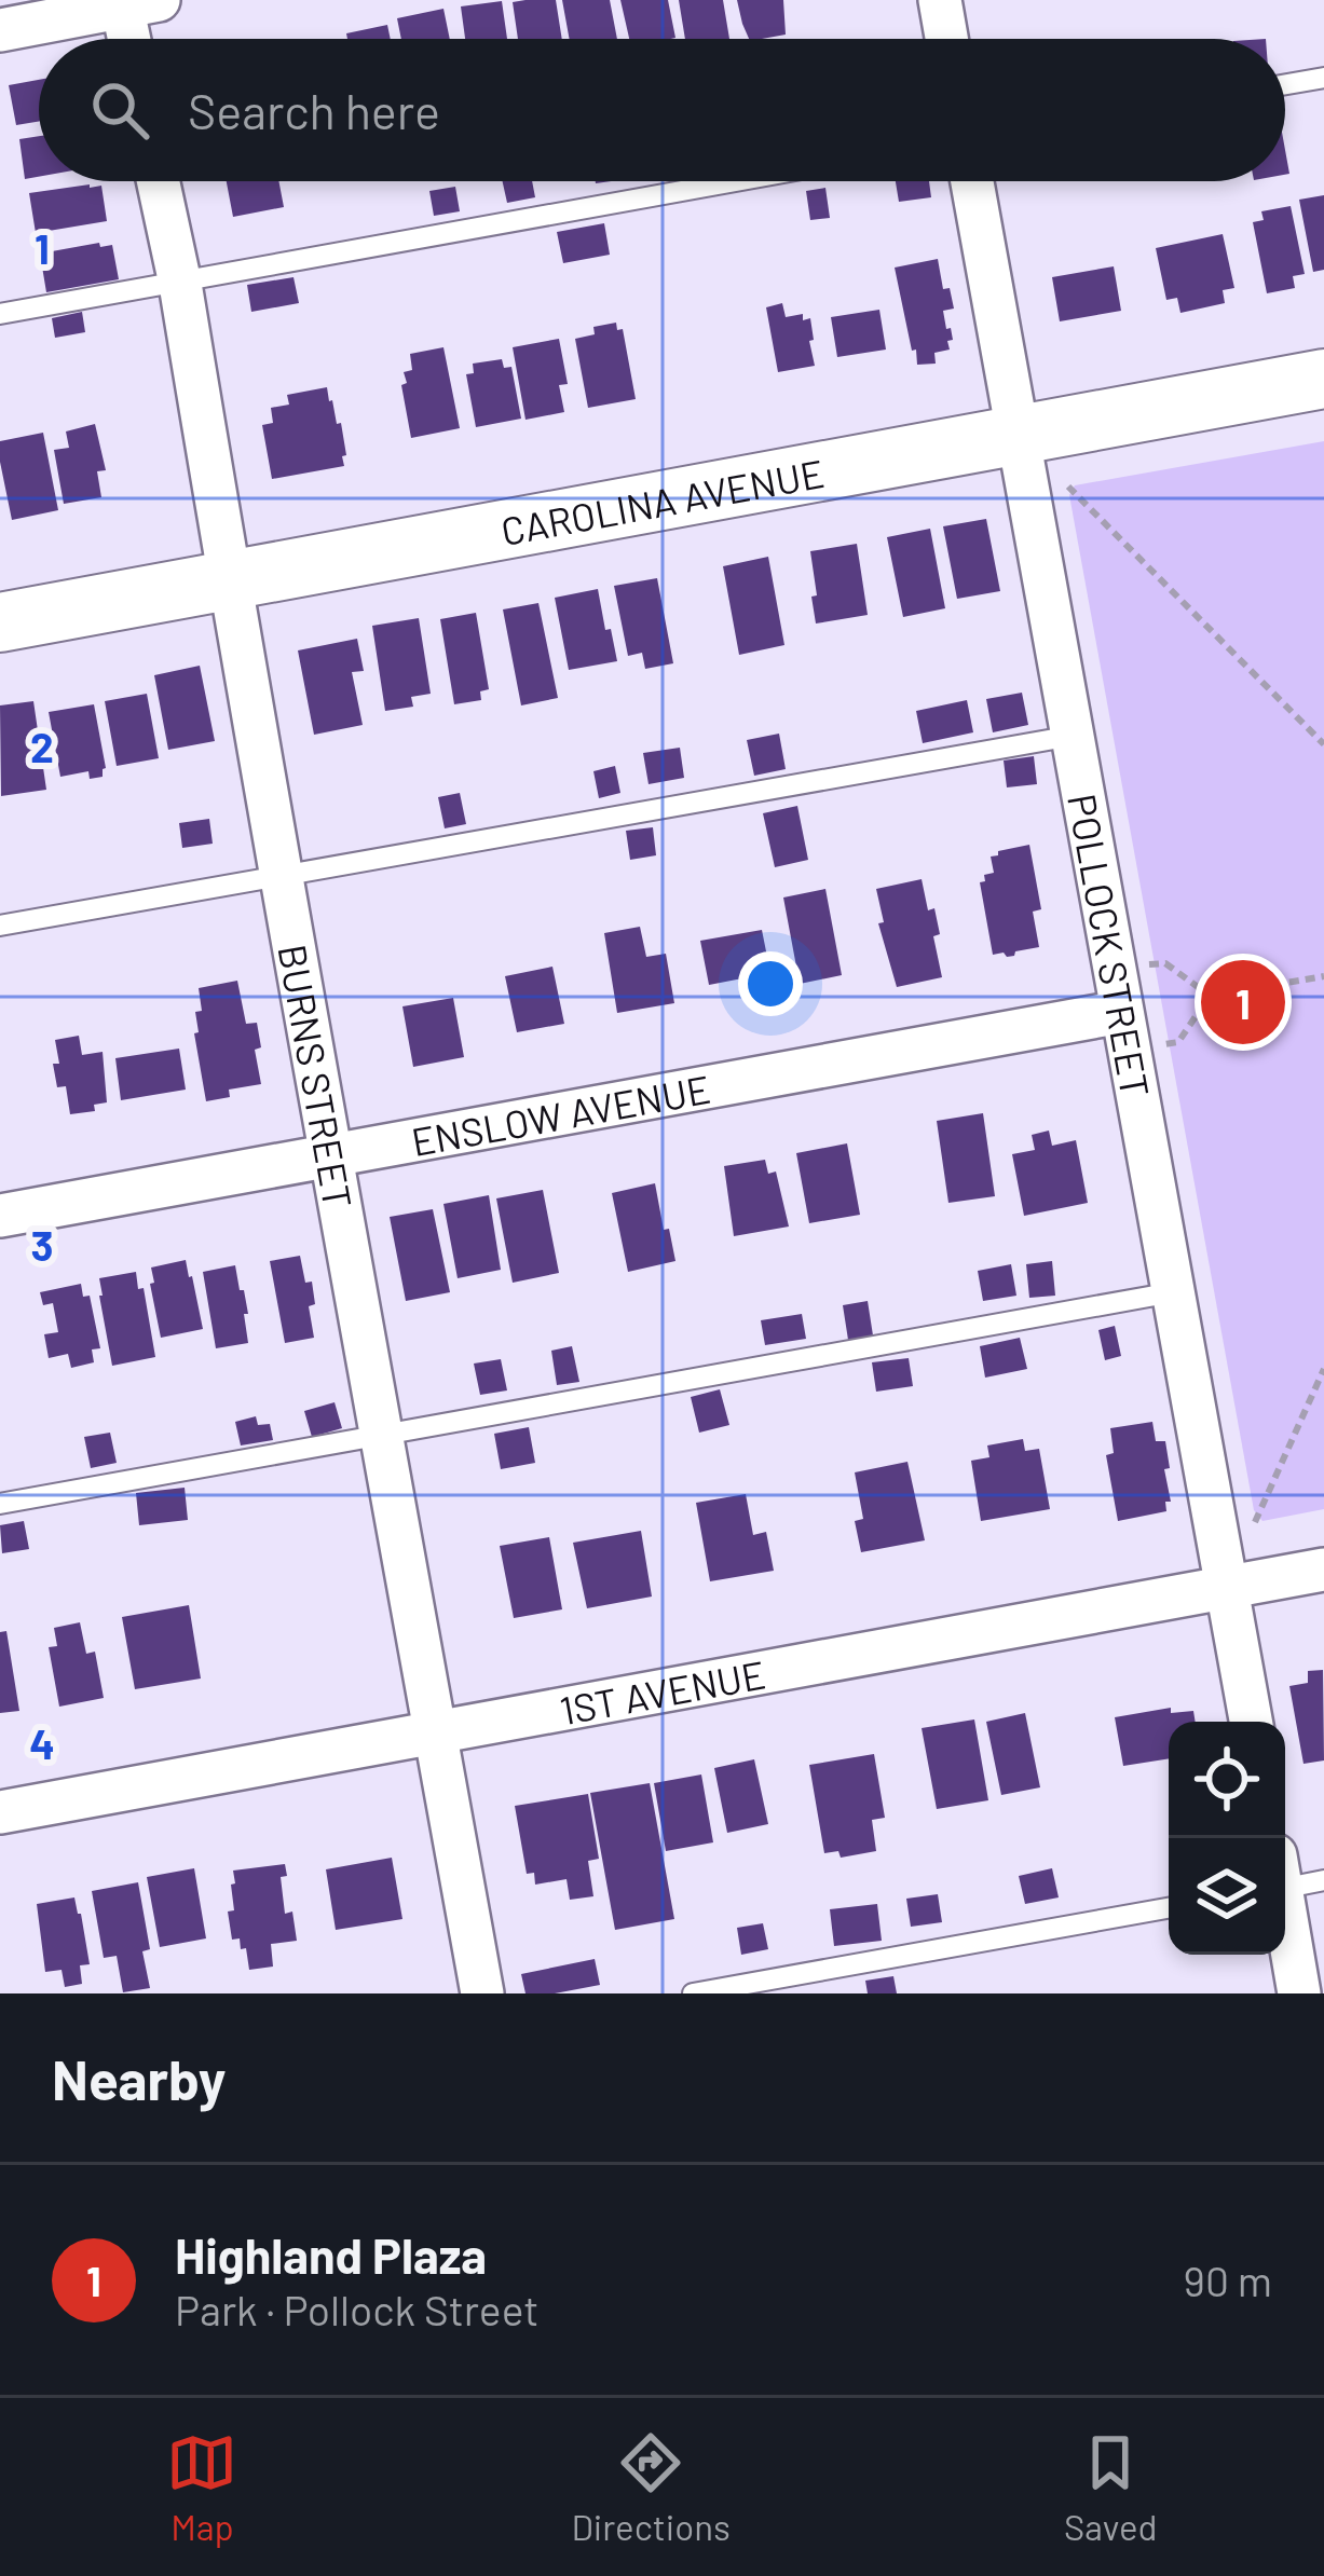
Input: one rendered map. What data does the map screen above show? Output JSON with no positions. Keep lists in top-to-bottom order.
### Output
{
  "streets": {
    "street": [
      "CAROLINA AVENUE",
      "POLLOCK STREET",
      "BURNS STREET",
      "ENSLOW AVENUE",
      "1ST AVENUE"
    ]
  },
  "crossings": [
    ["CAROLINA AVENUE", "POLLOCK STREET"],
    ["CAROLINA AVENUE", "BURNS STREET"],
    ["POLLOCK STREET", "ENSLOW AVENUE"],
    ["POLLOCK STREET", "1ST AVENUE"],
    ["BURNS STREET", "ENSLOW AVENUE"],
    ["BURNS STREET", "1ST AVENUE"]
  ],
  "page": {
    "search": "Search here",
    "pins": "1",
    "heading": "Nearby",
    "list": [
      {
        "mark": "1",
        "name": "Highland Plaza",
        "note": "Park · Pollock Street",
        "value": "90 m"
      }
    ],
    "nav": ["Map", "Directions", "Saved"]
  },
  "grid": {
    "rows": [
      "1",
      "2",
      "3",
      "4"
    ]
  }
}
